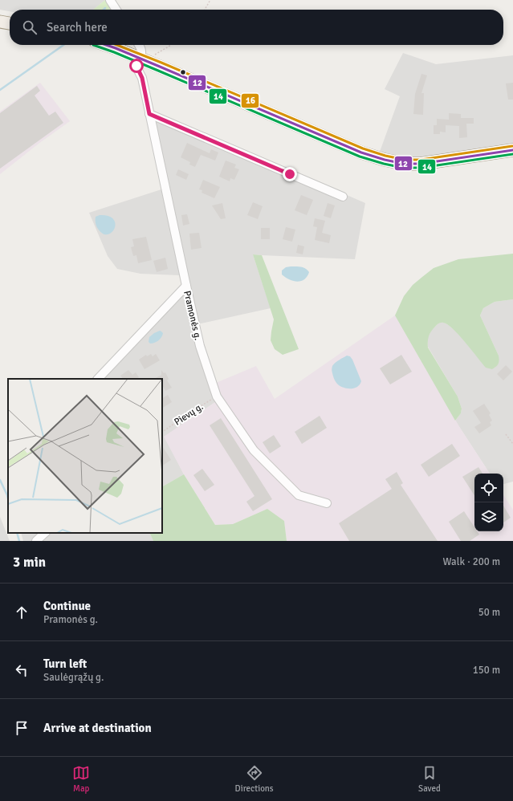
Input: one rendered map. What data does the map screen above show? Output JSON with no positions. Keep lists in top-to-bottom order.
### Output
{
  "streets": {
    "street": ["Pramonės g."],
    "path": ["Pievų g."]
  },
  "crossings": [
    ["Pramonės g.", "Pievų g."]
  ],
  "lines": ["transit line 12", "transit line 14", "transit line 16"],
  "page": {
    "search": "Search here",
    "heading": ["3 min", "Walk · 200 m"],
    "list": [
      ["Continue", "Pramonės g.", "50 m"],
      ["Turn left", "Saulėgrąžų g.", "150 m"],
      "Arrive at destination"
    ],
    "nav": ["Map", "Directions", "Saved"]
  }
}
